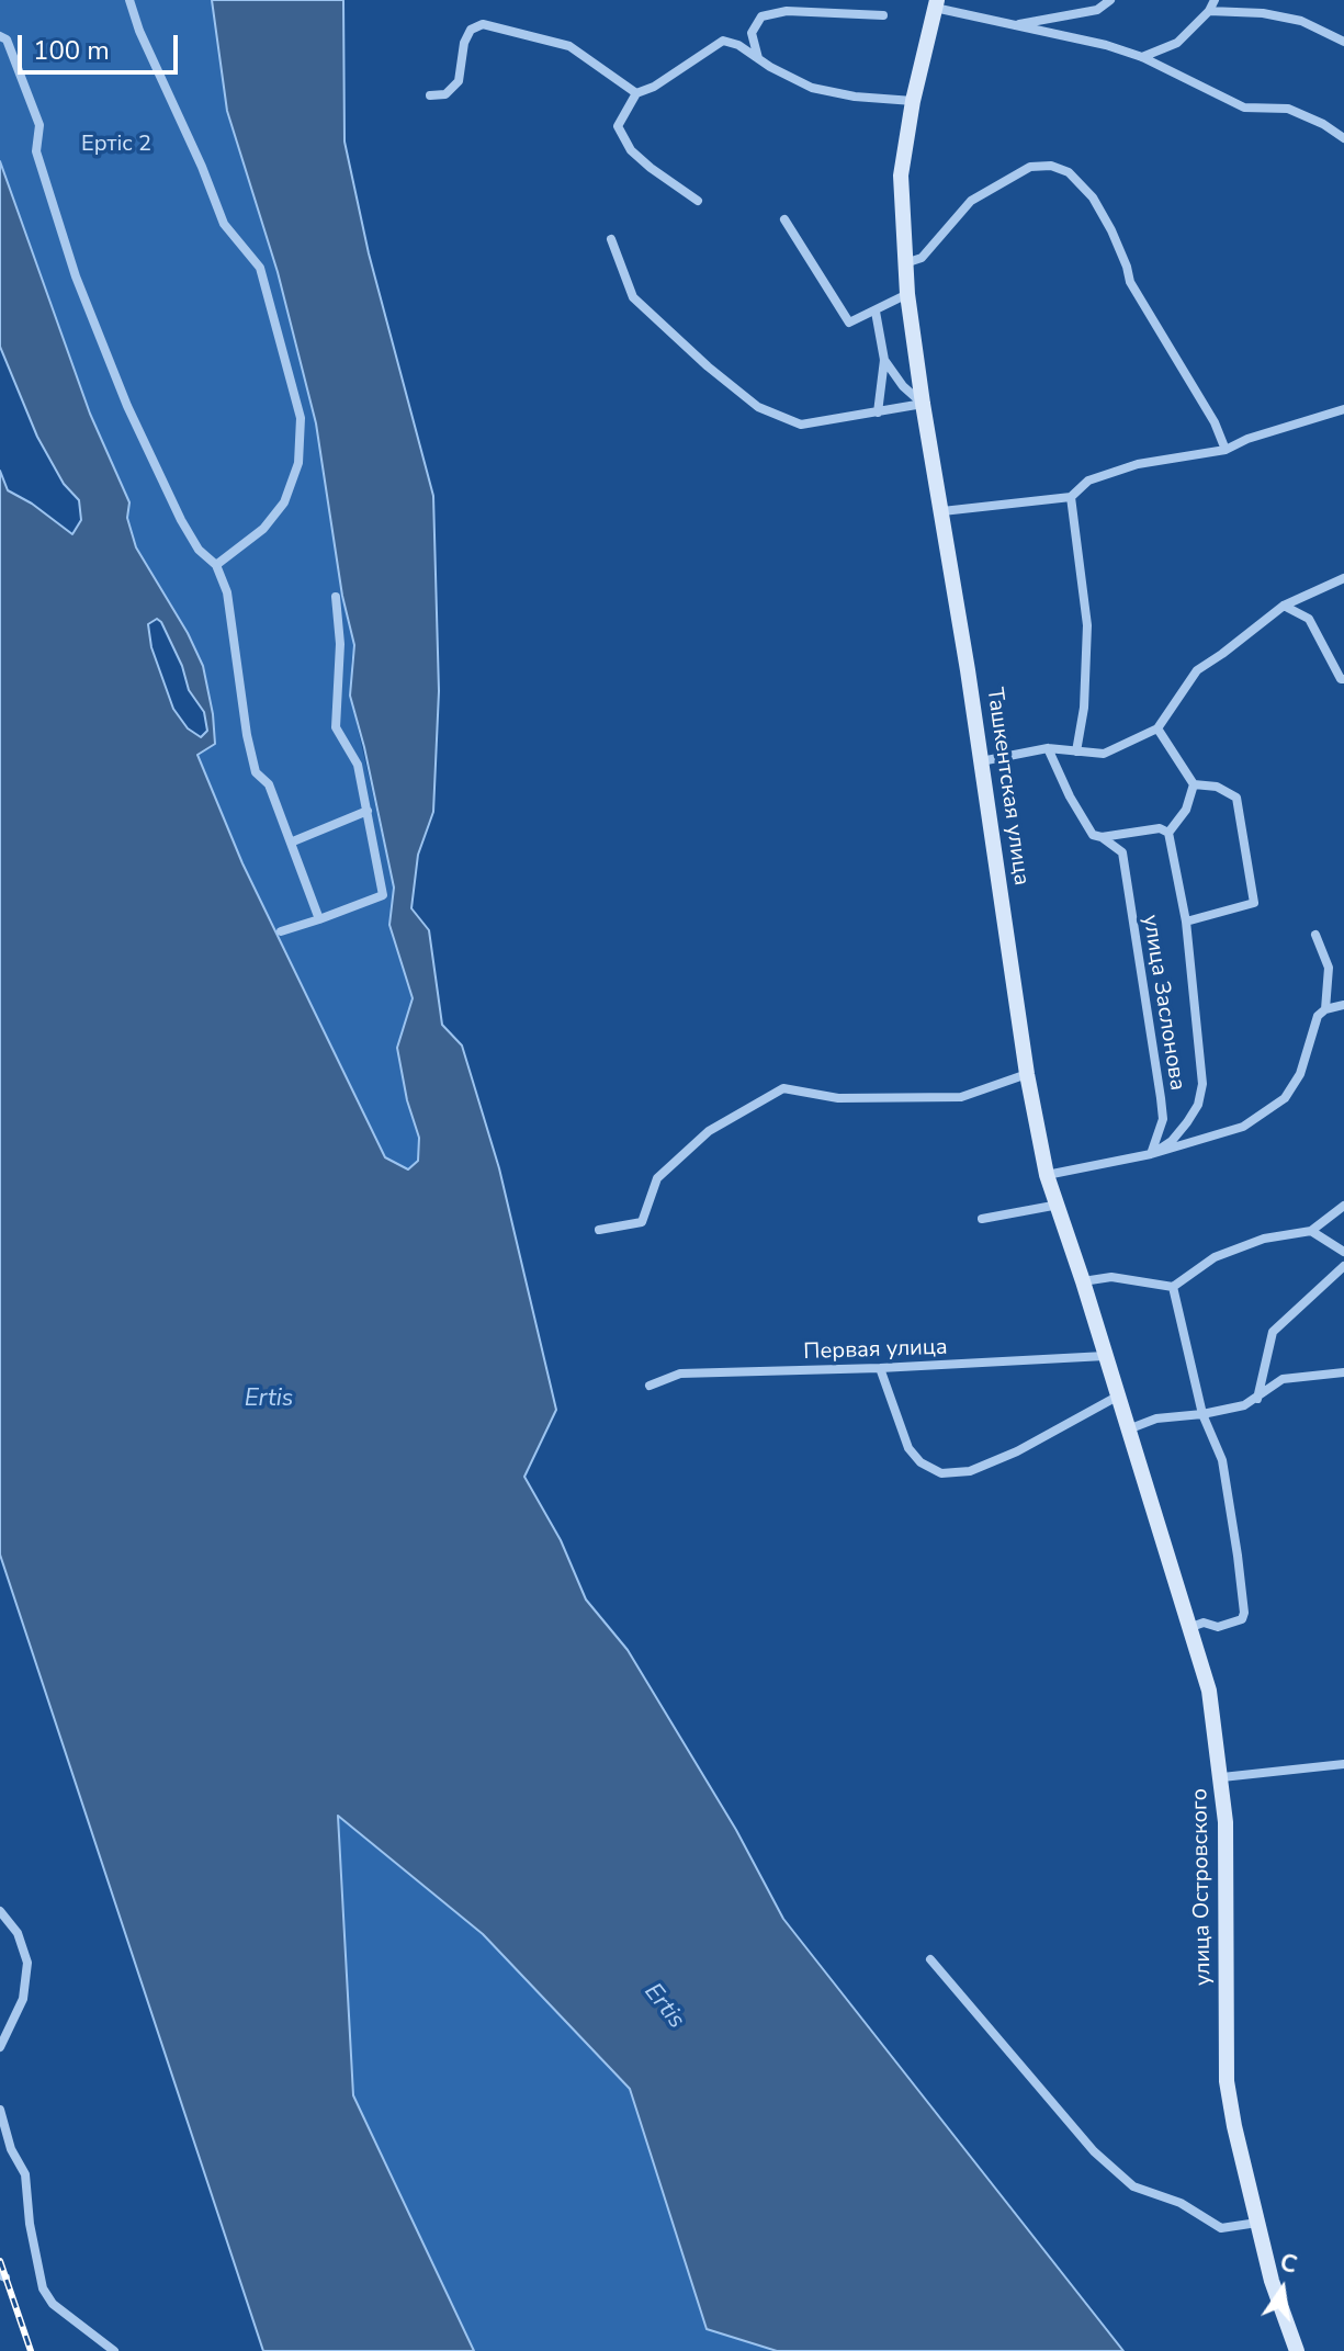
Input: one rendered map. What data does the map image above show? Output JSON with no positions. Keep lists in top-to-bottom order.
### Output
{
  "streets": {
    "main road": ["Ташкентская улица", "улица Островского"],
    "street": ["улица Заслонова", "Первая улица"]
  },
  "crossings": [
    ["Ташкентская улица", "улица Островского"],
    ["Первая улица", "улица Островского"]
  ],
  "water": ["Ertis"],
  "parks": ["Ертіс 2"],
  "scale_bar": "100 m",
  "north": "top"
}
